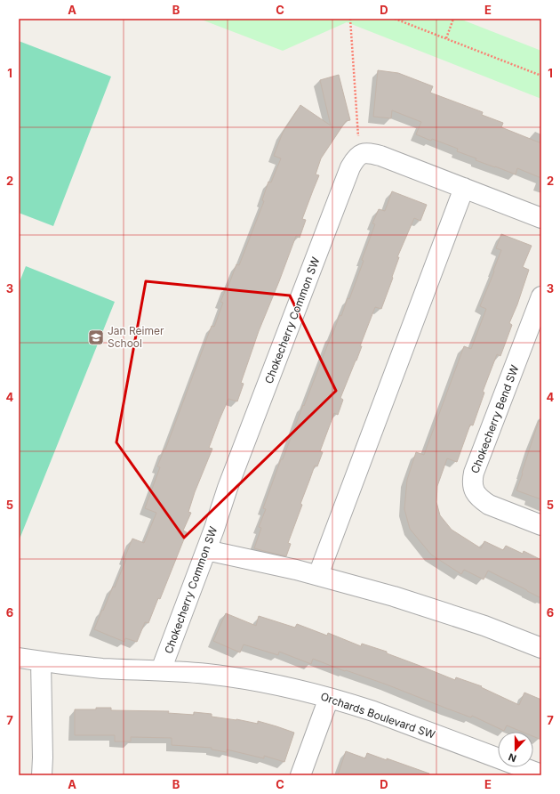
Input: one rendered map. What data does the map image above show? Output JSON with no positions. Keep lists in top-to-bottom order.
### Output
{
  "streets": {
    "street": ["Chokecherry Common SW", "Chokecherry Bend SW", "Orchards Boulevard SW"]
  },
  "crossings": [
    ["Chokecherry Common SW", "Orchards Boulevard SW"]
  ],
  "places": {
    "school or university": ["Jan Reimer School"]
  },
  "north": "bottom",
  "grid": {
    "columns": [
      "A",
      "B",
      "C",
      "D",
      "E"
    ],
    "rows": [
      "1",
      "2",
      "3",
      "4",
      "5",
      "6",
      "7"
    ]
  }
}
